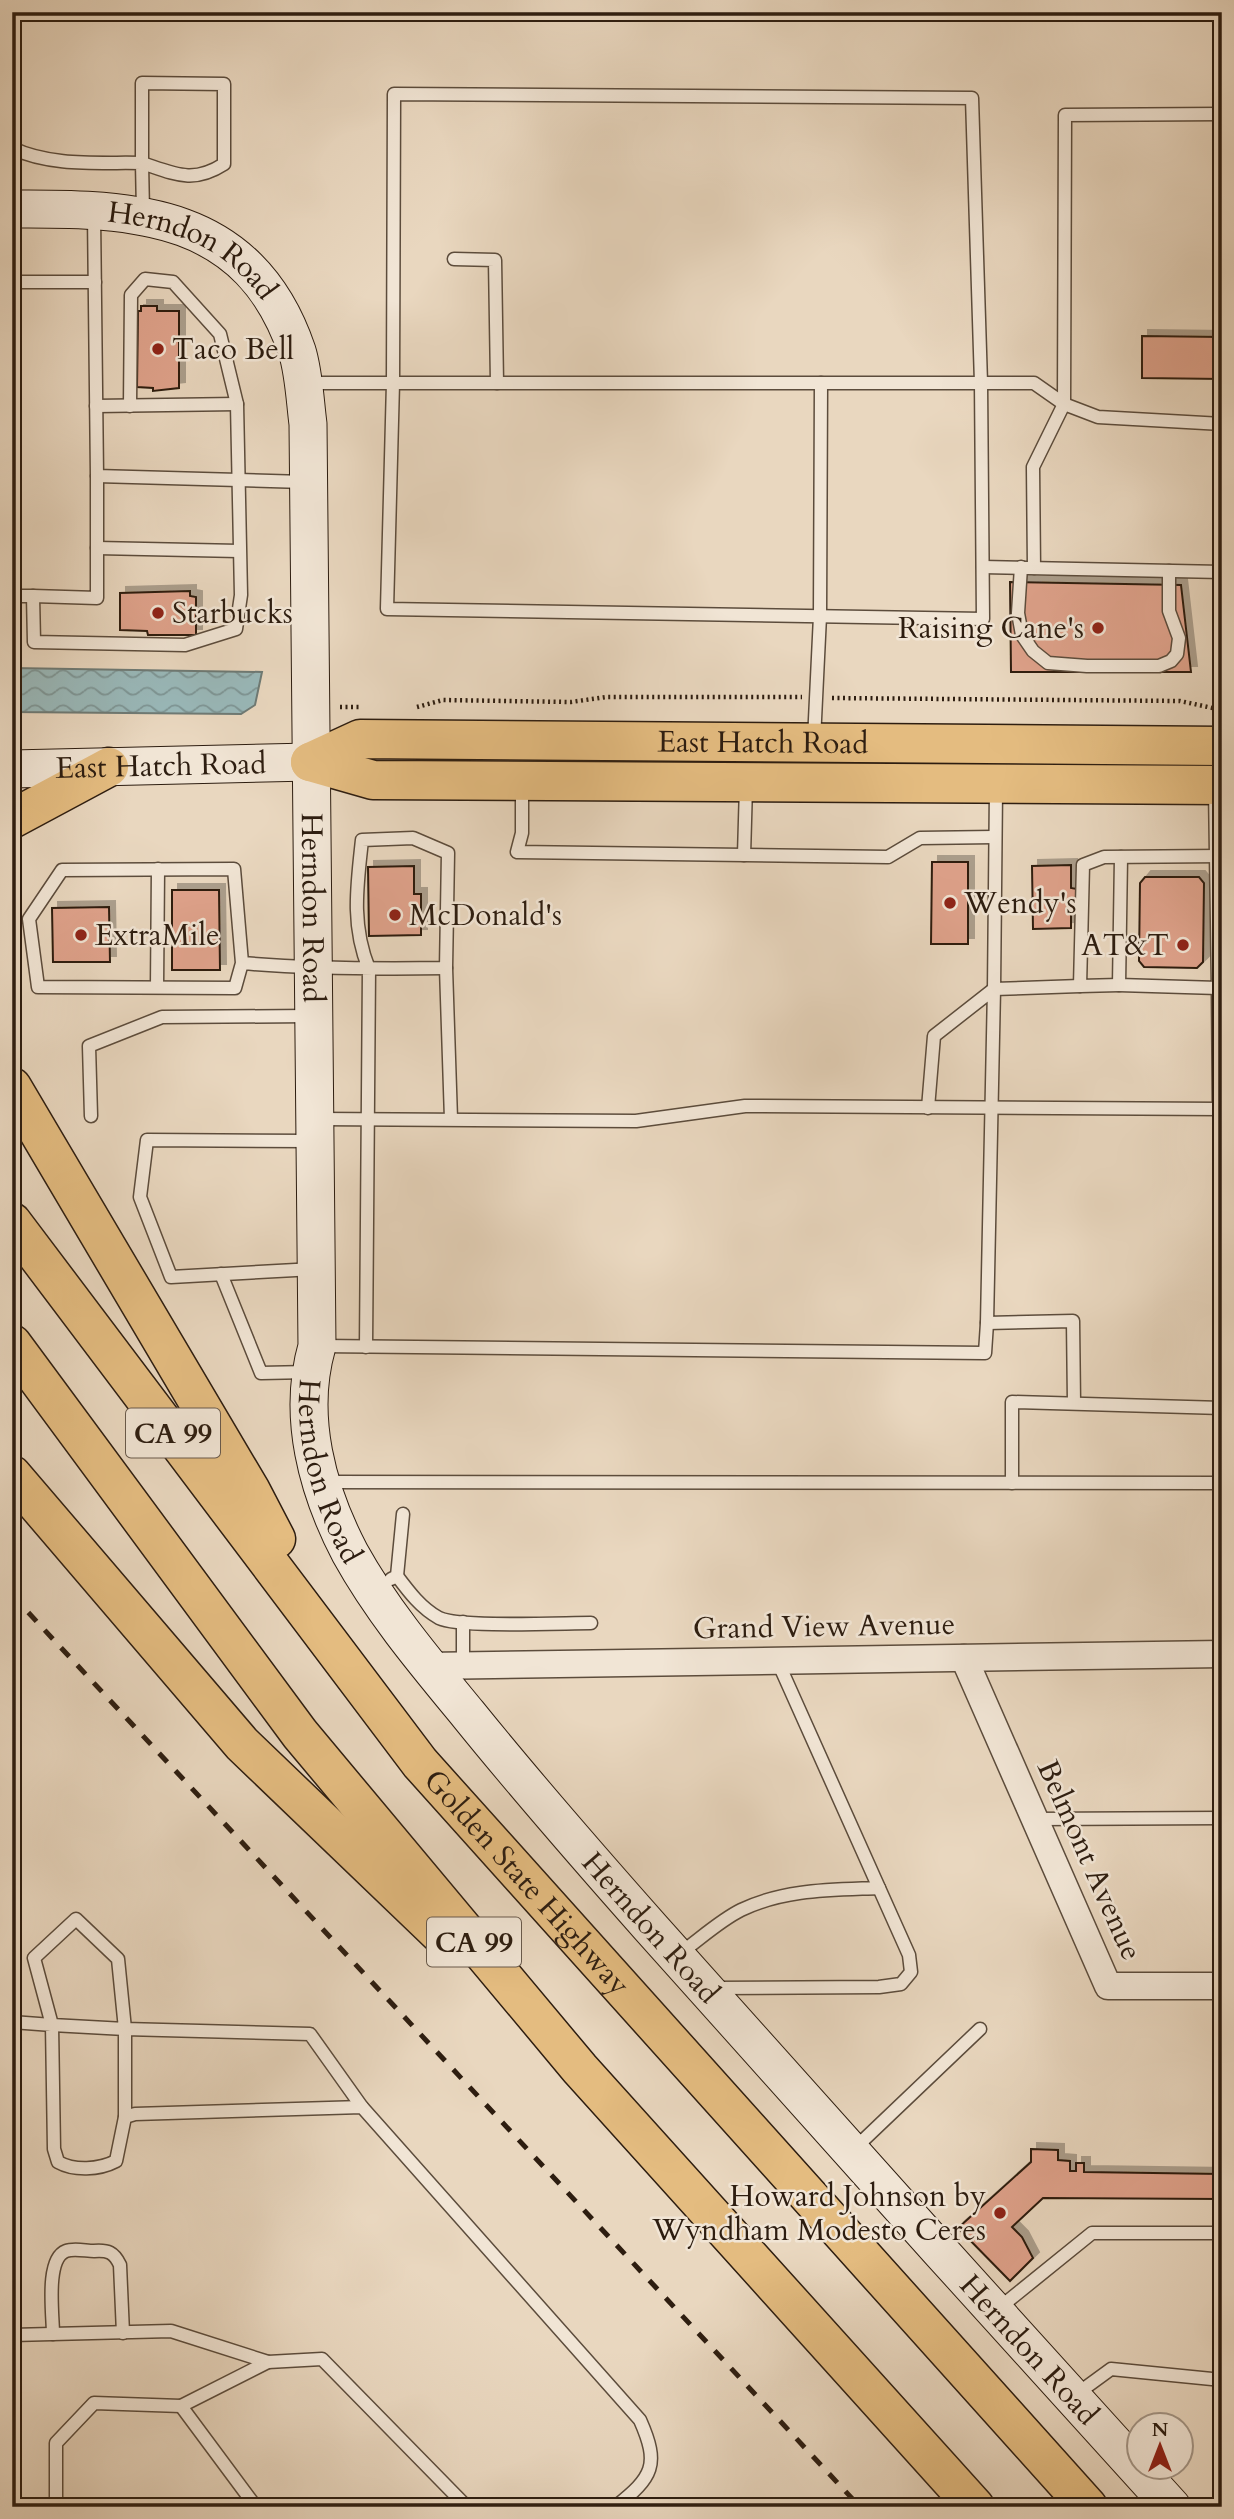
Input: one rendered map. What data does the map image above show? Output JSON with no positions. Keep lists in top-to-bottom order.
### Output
{
  "streets": {
    "main road": ["East Hatch Road", "CA 99", "Golden State Highway"],
    "street": ["Herndon Road", "Grand View Avenue", "Belmont Avenue"]
  },
  "crossings": [
    ["Herndon Road", "East Hatch Road"],
    ["Herndon Road", "Grand View Avenue"],
    ["Grand View Avenue", "Belmont Avenue"]
  ],
  "places": [
    "Taco Bell",
    "Starbucks",
    "Raising Cane's",
    "Wendy's",
    "McDonald's",
    "ExtraMile",
    "AT&T",
    "Howard Johnson by Wyndham Modesto Ceres"
  ],
  "north": "top"
}
